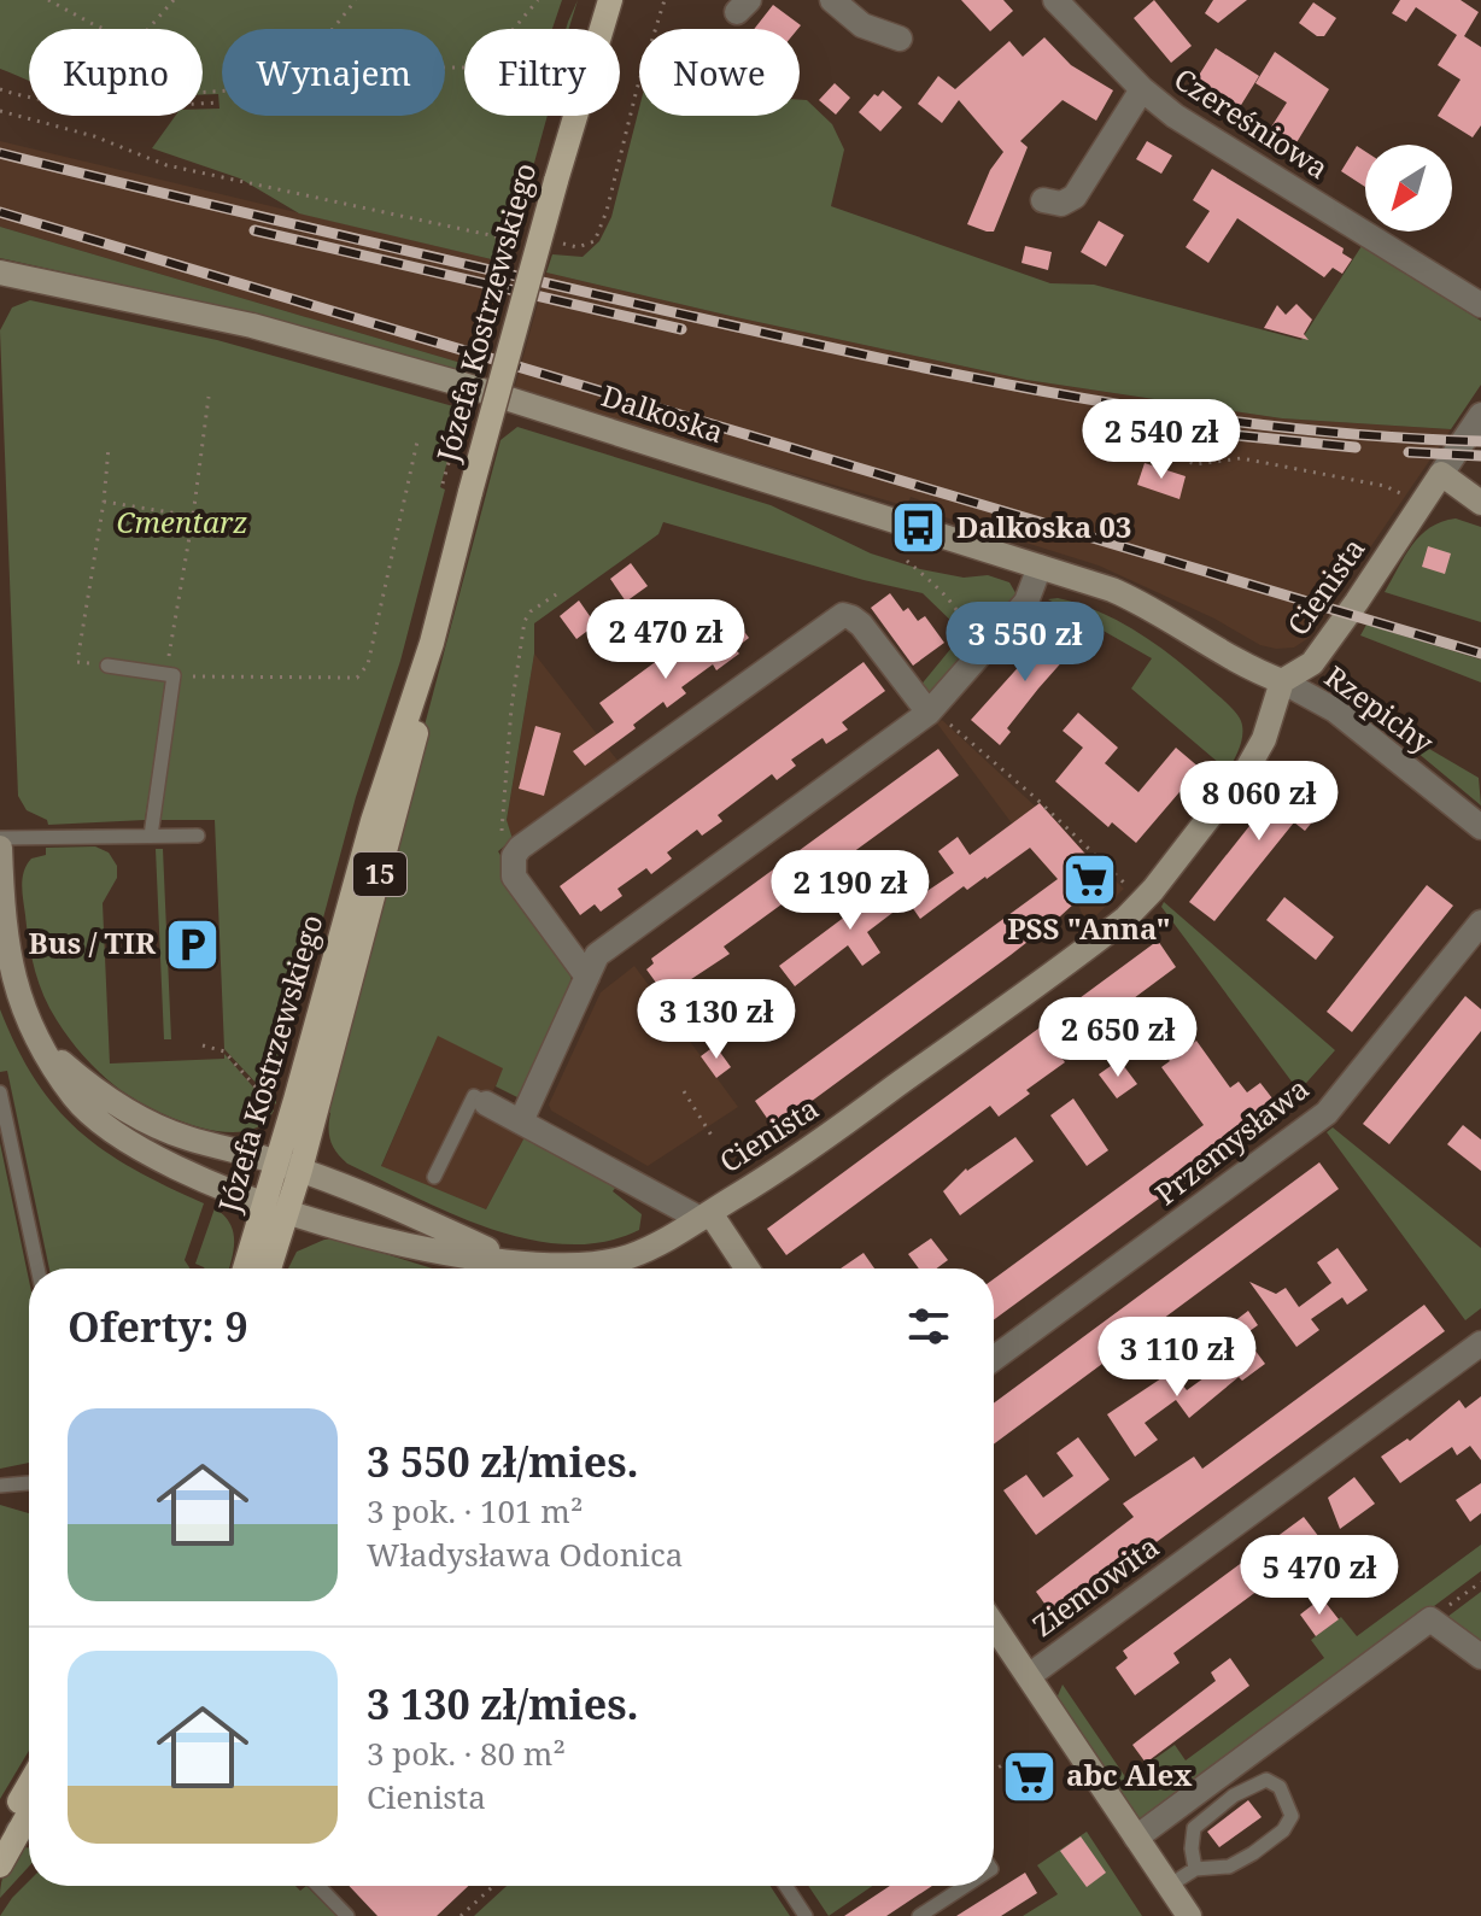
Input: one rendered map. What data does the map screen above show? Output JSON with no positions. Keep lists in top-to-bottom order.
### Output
{
  "streets": {
    "main road": ["Józefa Kostrzewskiego", "15"],
    "street": [
      "Czereśniowa",
      "Dalkoska",
      "Cienista",
      "Rzepichy",
      "Przemysława",
      "Ziemowita"
    ]
  },
  "crossings": [
    ["Józefa Kostrzewskiego", "Cienista"],
    ["Dalkoska", "Cienista"],
    ["Dalkoska", "Rzepichy"],
    ["Cienista", "Rzepichy"]
  ],
  "parks": ["Cmentarz"],
  "places": {
    "bus stop": ["Dalkoska 03"],
    "supermarket": ["PSS \"Anna\"", "abc Alex"],
    "parking": ["Bus / TIR"]
  },
  "north": "bottom left",
  "page": {
    "chip": [
      "Kupno",
      "Wynajem",
      "Filtry",
      "Nowe"
    ],
    "price": [
      "2 540 zł",
      "2 470 zł",
      "3 550 zł",
      "8 060 zł",
      "2 190 zł",
      "3 130 zł",
      "2 650 zł",
      "3 110 zł",
      "5 470 zł"
    ],
    "heading": "Oferty: 9",
    "list": [
      {
        "name": "3 550 zł/mies.",
        "note": "3 pok. · 101 m² · Władysława Odonica"
      },
      {
        "name": "3 130 zł/mies.",
        "note": "3 pok. · 80 m² · Cienista"
      }
    ]
  }
}
